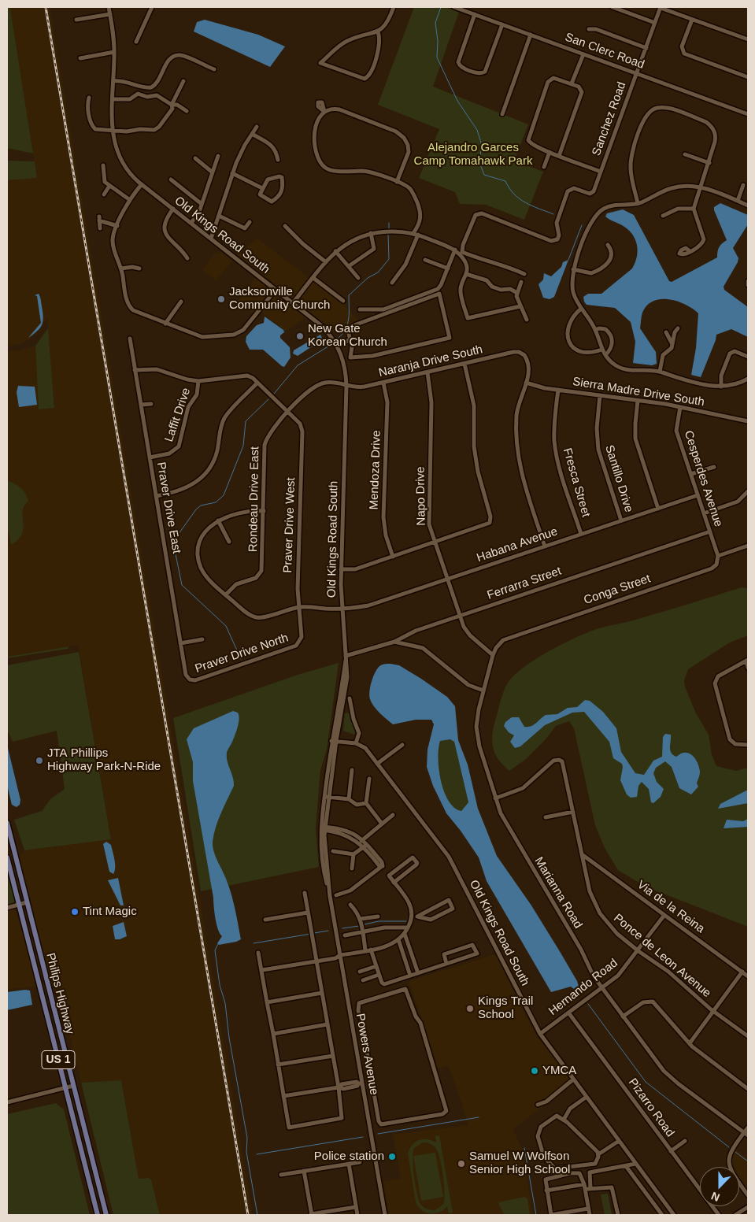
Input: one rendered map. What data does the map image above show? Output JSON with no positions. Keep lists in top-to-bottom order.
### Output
{
  "streets": {
    "main road": ["Philips Highway", "US 1"],
    "street": [
      "San Clerc Road",
      "Sanchez Road",
      "Old Kings Road South",
      "Naranja Drive South",
      "Sierra Madre Drive South",
      "Laffit Drive",
      "Mendoza Drive",
      "Santillo Drive",
      "Cesperdes Avenue",
      "Fresca Street",
      "Napo Drive",
      "Rondeau Drive East",
      "Praver Drive East",
      "Praver Drive West",
      "Habana Avenue",
      "Ferrarra Street",
      "Conga Street",
      "Praver Drive North",
      "Marianna Road",
      "Via de la Reina",
      "Ponce de Leon Avenue",
      "Hernando Road",
      "Powers Avenue",
      "Pizarro Road"
    ]
  },
  "crossings": [
    ["San Clerc Road", "Sanchez Road"],
    ["Old Kings Road South", "Naranja Drive South"],
    ["Old Kings Road South", "Habana Avenue"],
    ["Old Kings Road South", "Ferrarra Street"],
    ["Old Kings Road South", "Hernando Road"],
    ["Old Kings Road South", "Powers Avenue"],
    ["Naranja Drive South", "Sierra Madre Drive South"],
    ["Naranja Drive South", "Mendoza Drive"],
    ["Naranja Drive South", "Napo Drive"],
    ["Naranja Drive South", "Rondeau Drive East"],
    ["Naranja Drive South", "Praver Drive West"],
    ["Sierra Madre Drive South", "Santillo Drive"],
    ["Sierra Madre Drive South", "Cesperdes Avenue"],
    ["Sierra Madre Drive South", "Fresca Street"],
    ["Laffit Drive", "Praver Drive East"],
    ["Santillo Drive", "Habana Avenue"],
    ["Cesperdes Avenue", "Habana Avenue"],
    ["Cesperdes Avenue", "Ferrarra Street"],
    ["Cesperdes Avenue", "Conga Street"],
    ["Fresca Street", "Habana Avenue"],
    ["Napo Drive", "Habana Avenue"],
    ["Napo Drive", "Ferrarra Street"],
    ["Rondeau Drive East", "Praver Drive West"],
    ["Rondeau Drive East", "Habana Avenue"],
    ["Praver Drive East", "Praver Drive North"],
    ["Praver Drive West", "Habana Avenue"],
    ["Praver Drive West", "Praver Drive North"],
    ["Conga Street", "Marianna Road"],
    ["Marianna Road", "Ponce de Leon Avenue"],
    ["Marianna Road", "Hernando Road"],
    ["Via de la Reina", "Ponce de Leon Avenue"],
    ["Via de la Reina", "Hernando Road"],
    ["Ponce de Leon Avenue", "Hernando Road"],
    ["Hernando Road", "Pizarro Road"]
  ],
  "parks": ["Alejandro Garces Camp Tomahawk Park"],
  "places": [
    "Jacksonville Community Church",
    "New Gate Korean Church",
    "JTA Phillips Highway Park-N-Ride",
    "Tint Magic",
    "Kings Trail School",
    "YMCA",
    "Police station",
    "Samuel W Wolfson Senior High School"
  ],
  "north": "bottom"
}
